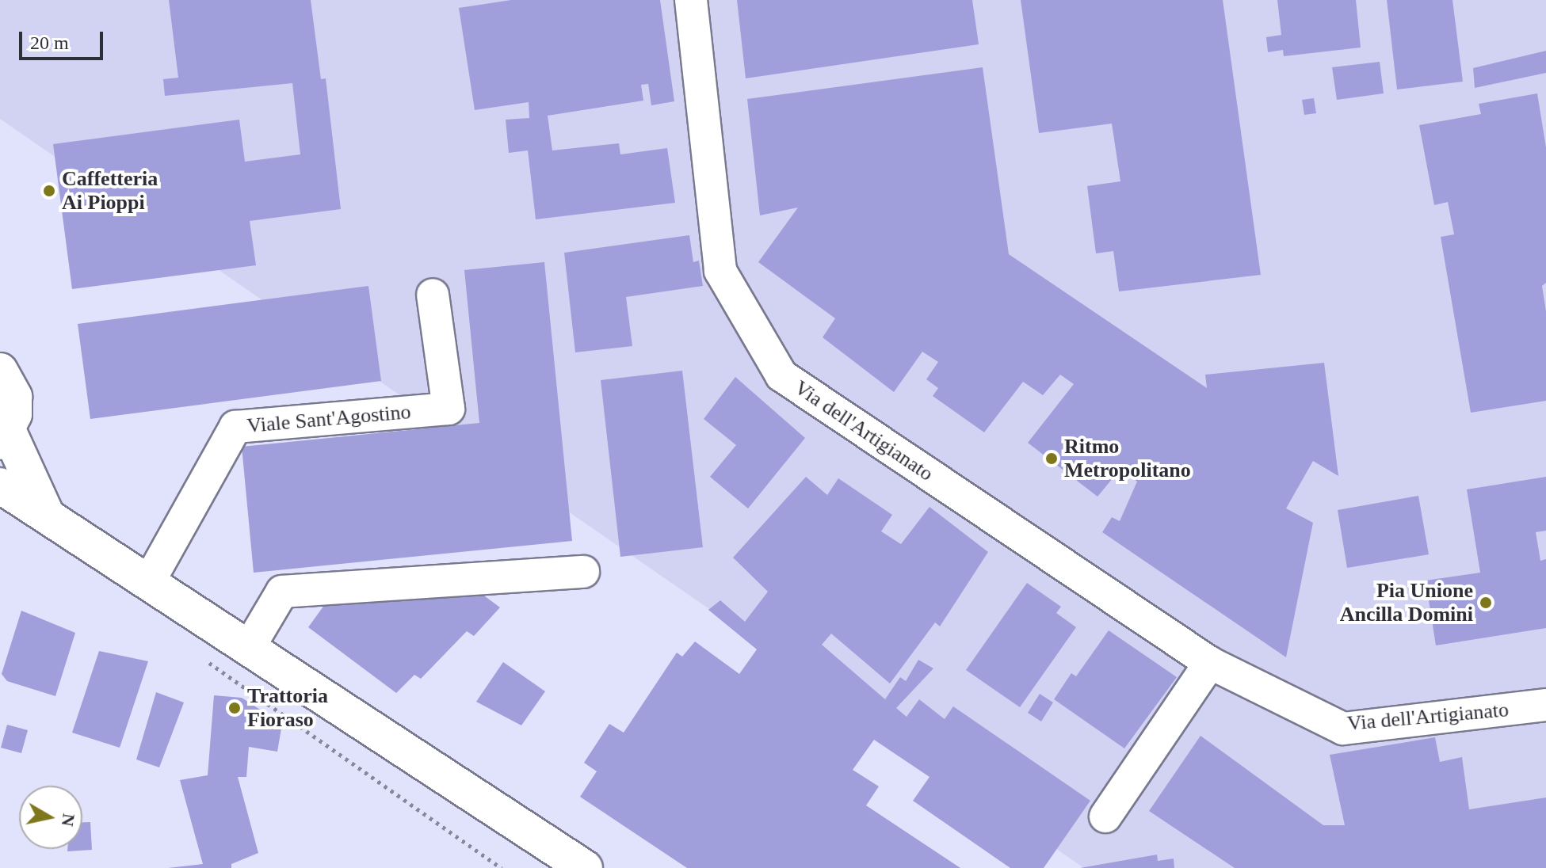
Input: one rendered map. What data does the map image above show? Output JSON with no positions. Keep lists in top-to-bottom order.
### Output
{
  "streets": {
    "street": ["Viale Sant'Agostino", "Via dell'Artigianato"]
  },
  "places": [
    "Caffetteria Ai Pioppi",
    "Ritmo Metropolitano",
    "Pia Unione Ancilla Domini",
    "Trattoria Fioraso"
  ],
  "scale_bar": "20 m",
  "north": "right"
}
